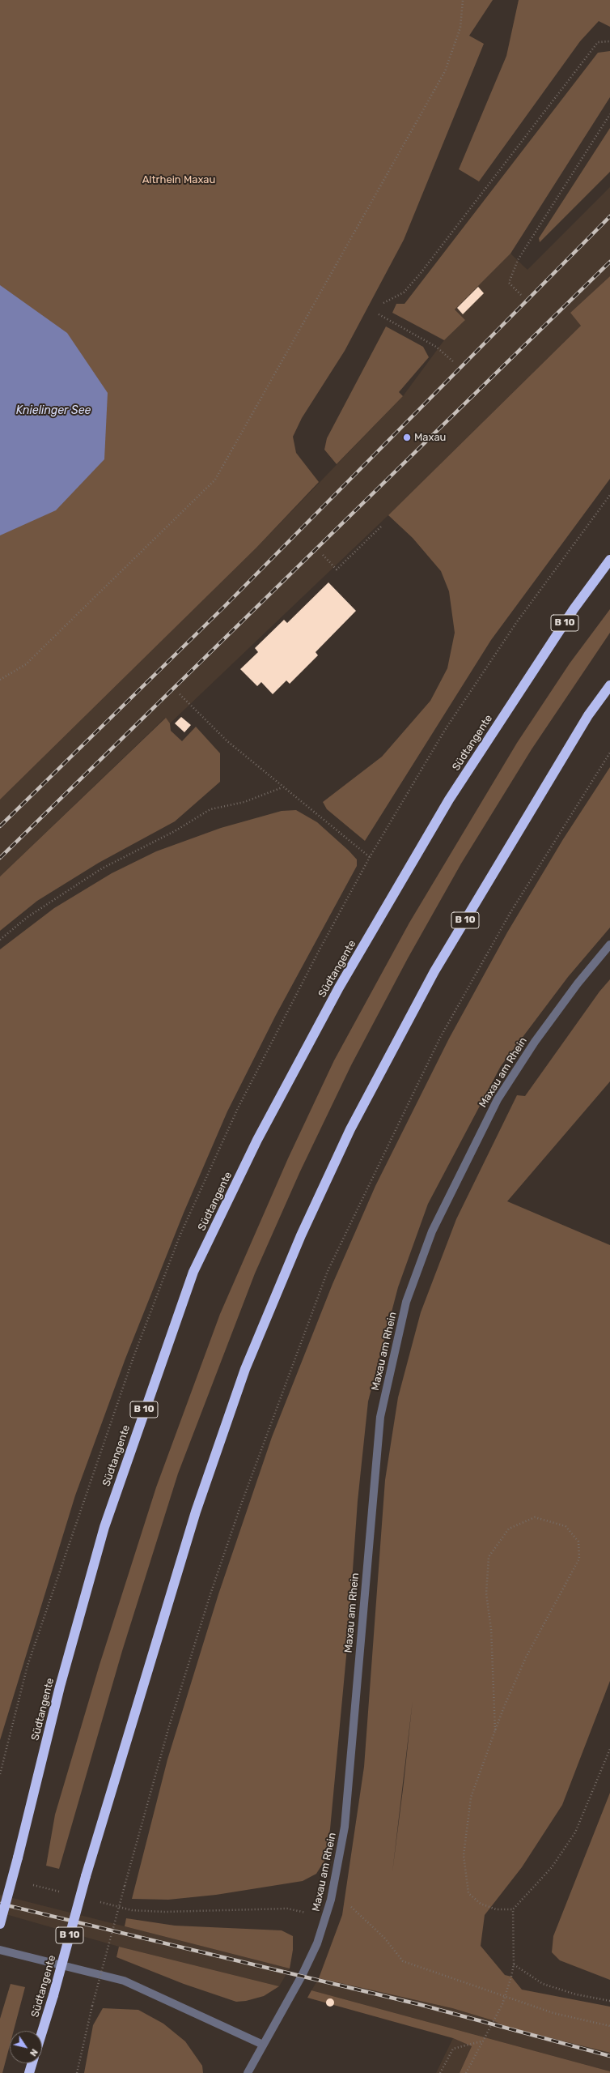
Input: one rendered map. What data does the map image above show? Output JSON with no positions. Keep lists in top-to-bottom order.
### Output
{
  "streets": {
    "highway": ["B 10", "Südtangente"],
    "street": ["Maxau am Rhein"]
  },
  "water": ["Knielinger See"],
  "parks": ["Altrhein Maxau"],
  "places": ["Maxau"],
  "north": "bottom right"
}
